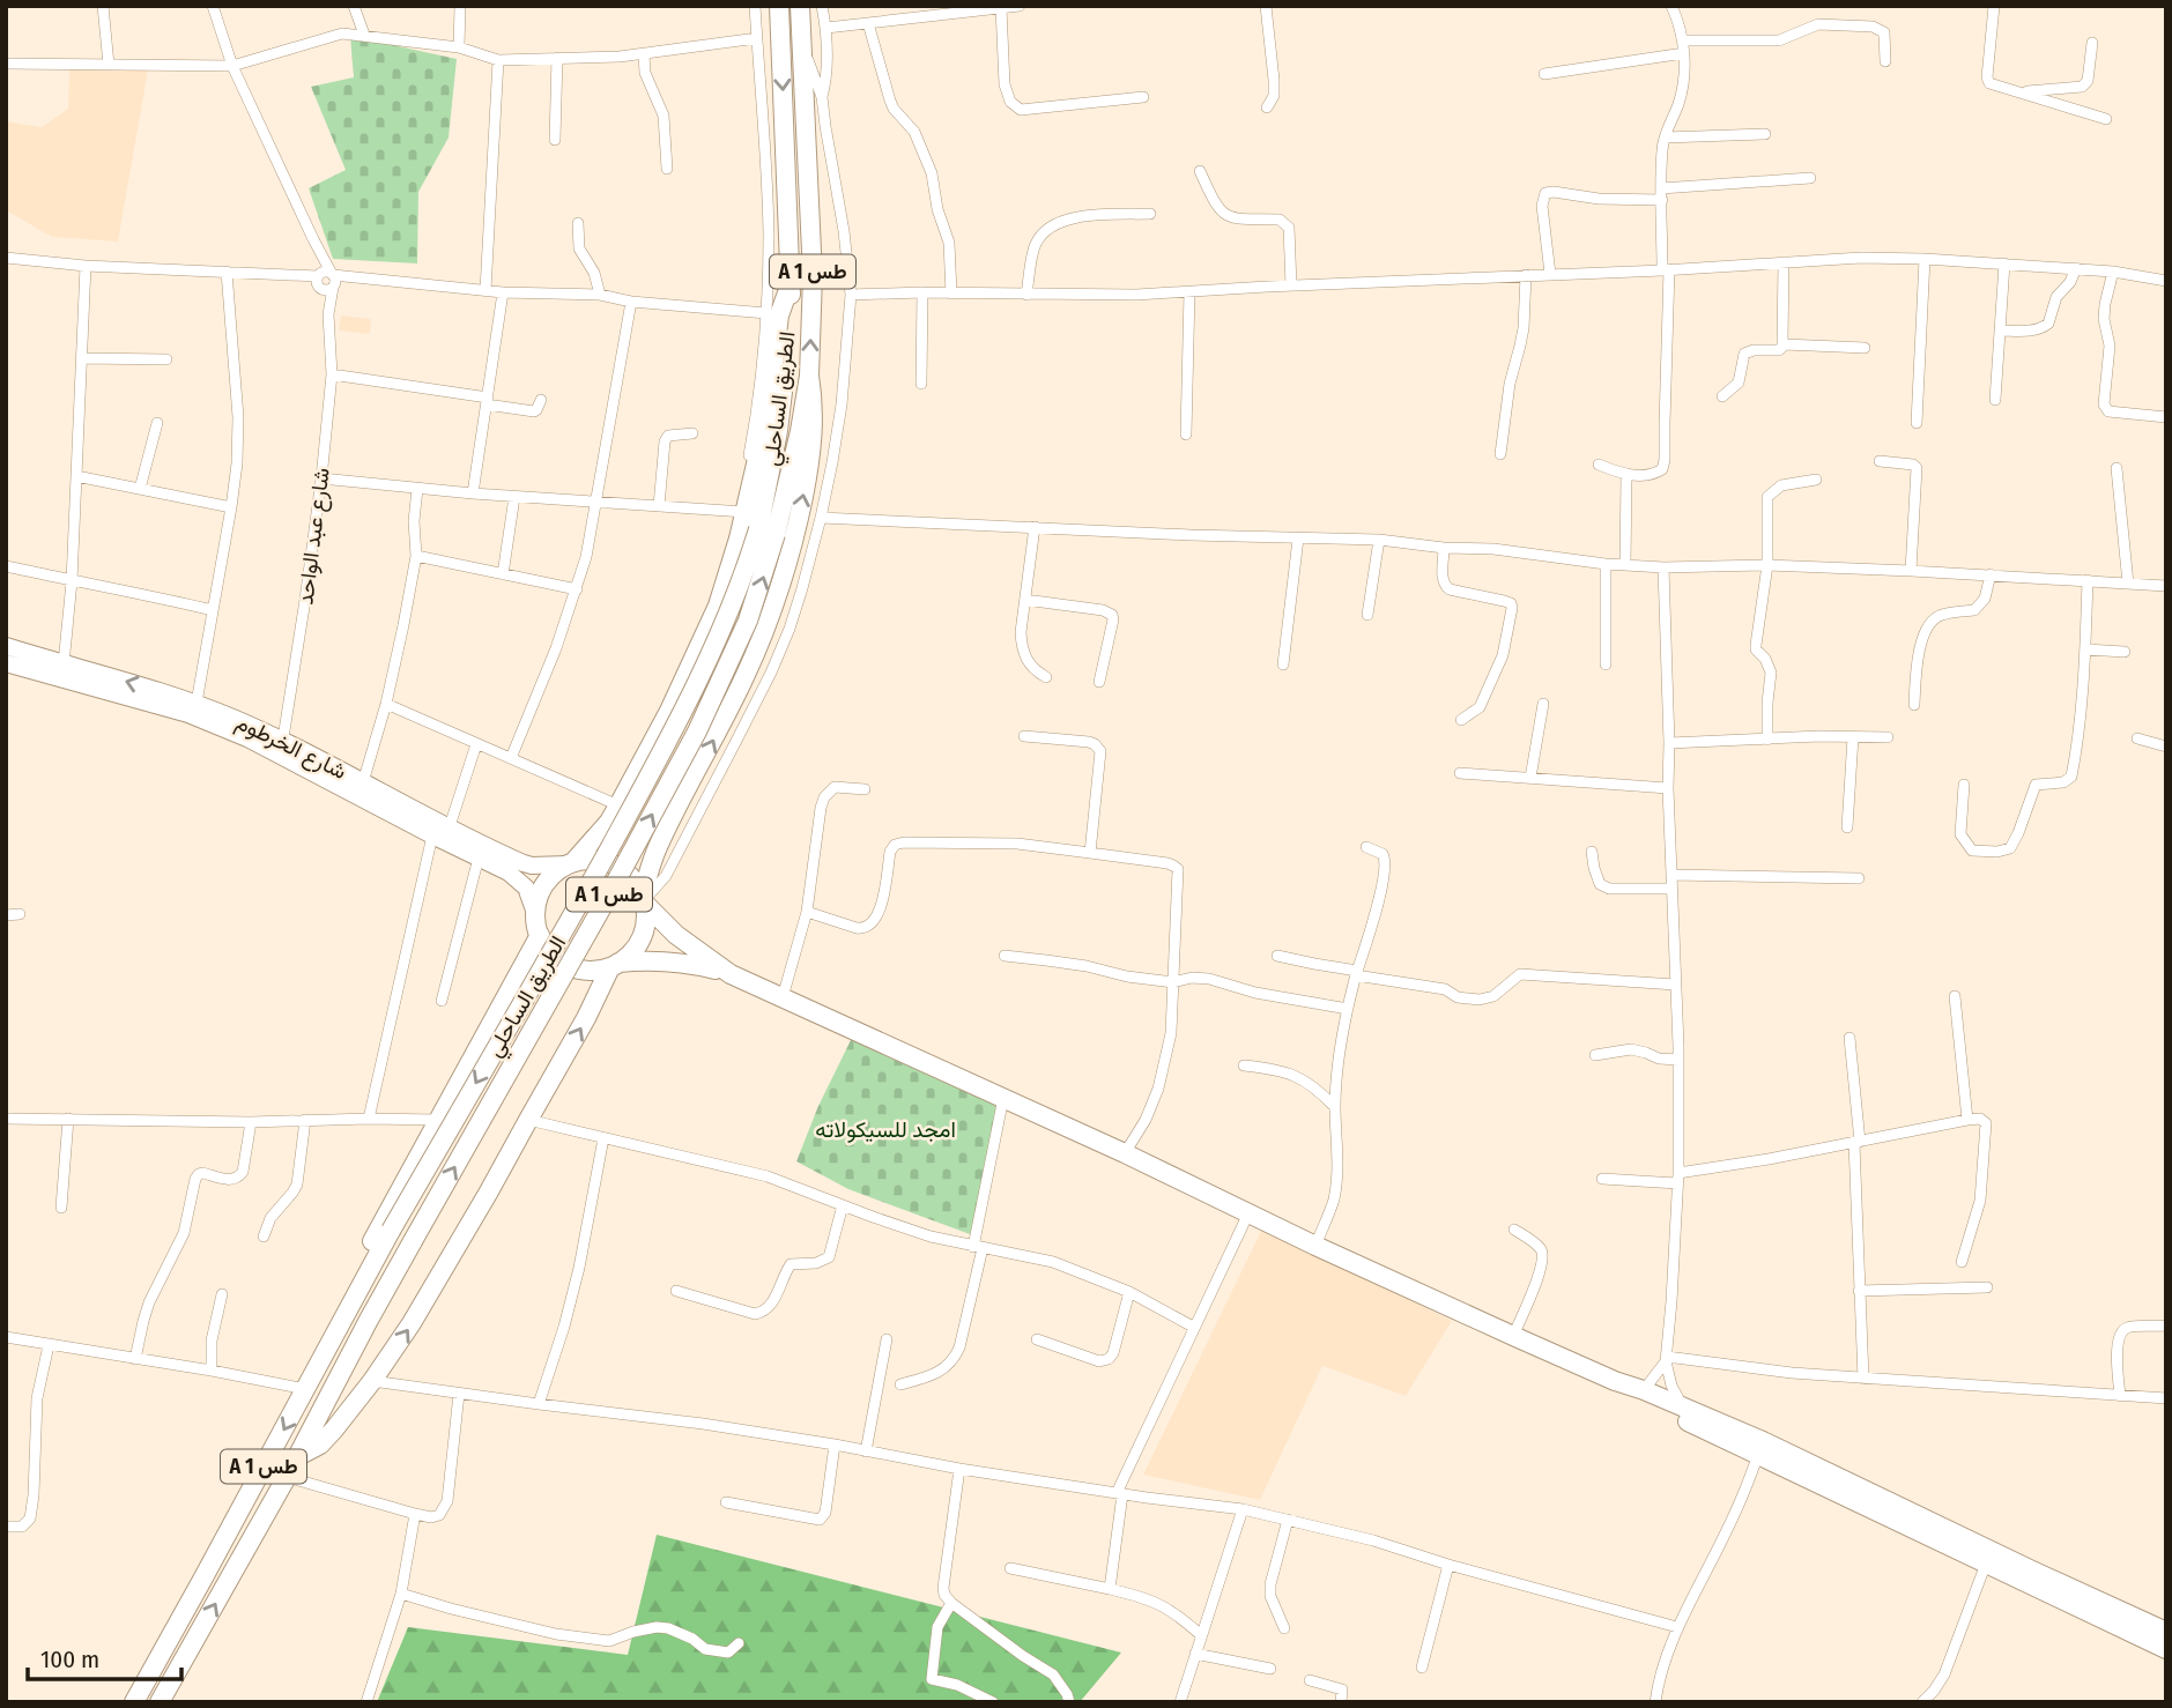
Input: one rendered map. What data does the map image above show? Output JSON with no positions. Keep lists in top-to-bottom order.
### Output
{
  "streets": {
    "highway": ["A 1 طس", "الطريق الساحلي"],
    "main road": ["شارع الخرطوم"],
    "street": ["شارع عبد الواحد"]
  },
  "crossings": [
    ["شارع عبد الواحد", "شارع الخرطوم"]
  ],
  "parks": ["امجد للسيكولاته"],
  "scale_bar": "100 m"
}
